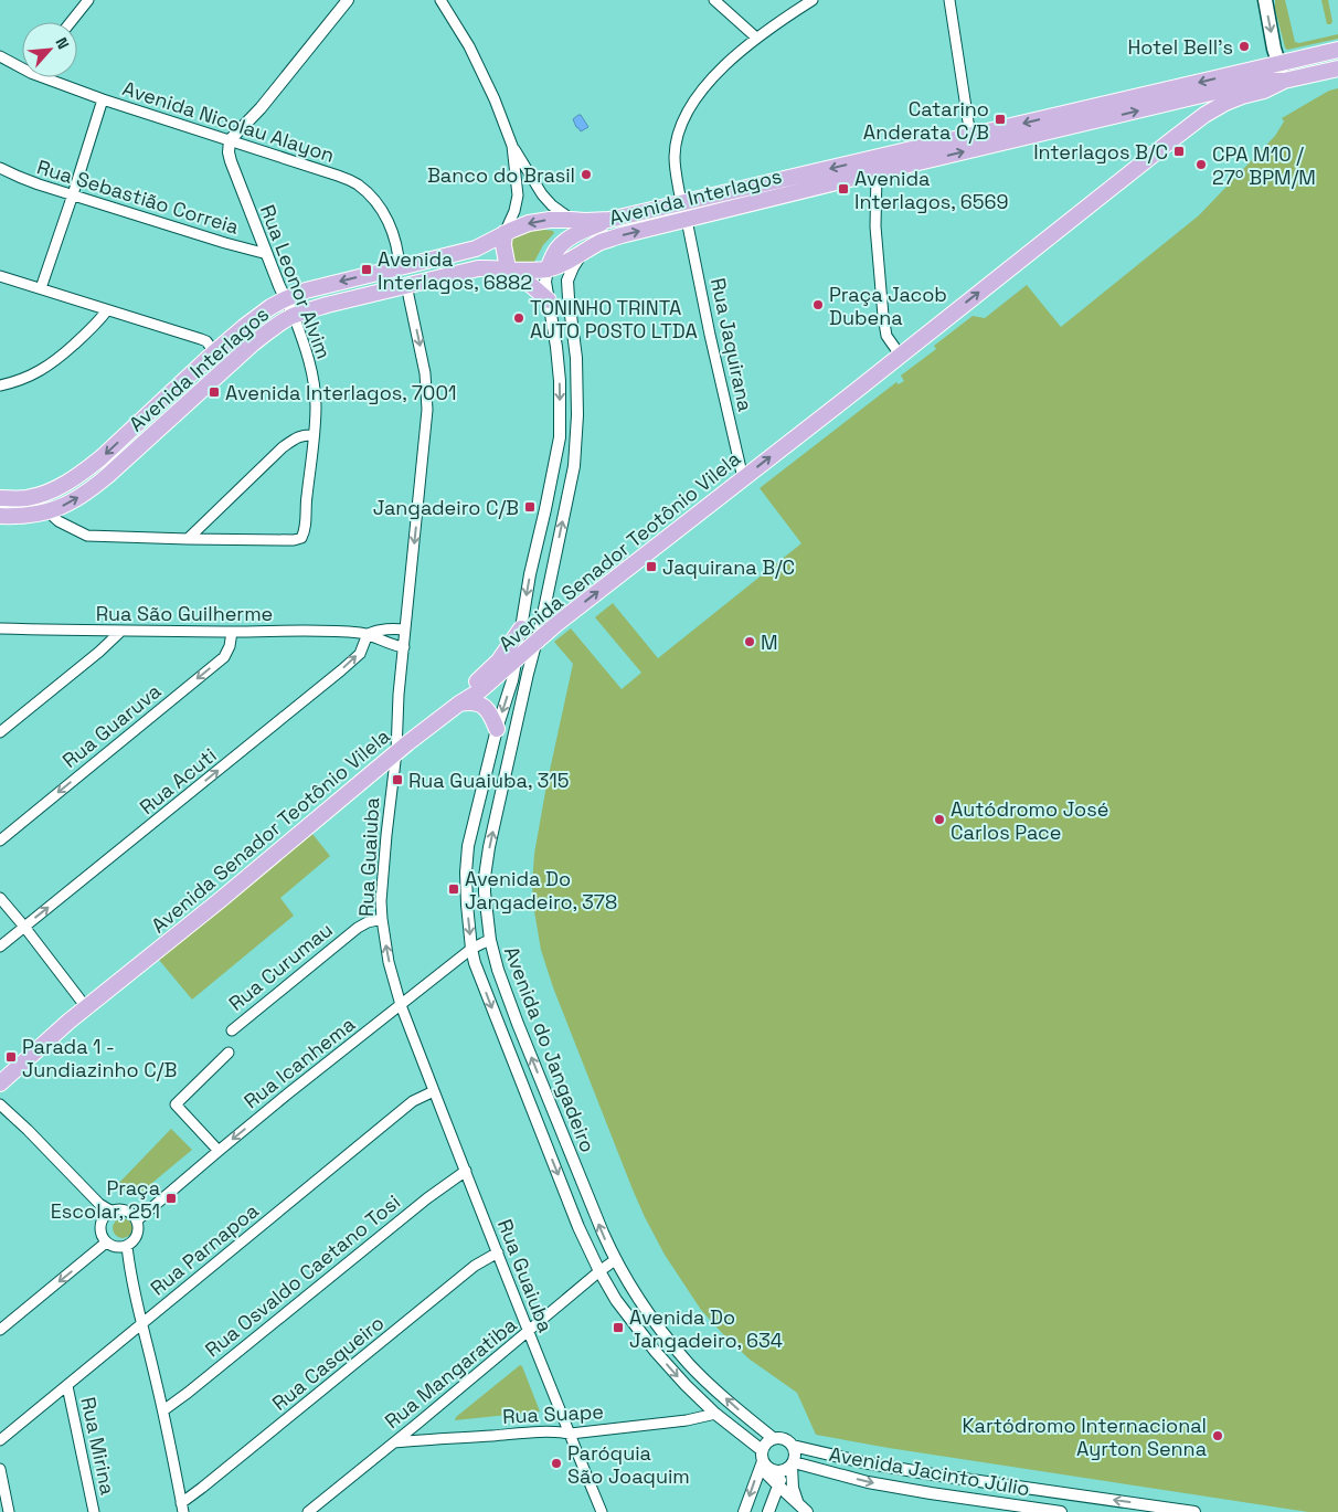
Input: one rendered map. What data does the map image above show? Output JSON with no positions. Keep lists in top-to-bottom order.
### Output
{
  "streets": {
    "main road": ["Avenida Interlagos", "Avenida Senador Teotônio Vilela"],
    "street": [
      "Avenida Nicolau Alayon",
      "Rua Sebastião Correia",
      "Rua Leonor Alvim",
      "Rua Jaquirana",
      "Rua São Guilherme",
      "Rua Guaruva",
      "Rua Acuti",
      "Rua Guaiuba",
      "Rua Curumau",
      "Avenida do Jangadeiro",
      "Rua Icanhema",
      "Rua Parnapoa",
      "Rua Osvaldo Caetano Tosi",
      "Rua Casqueiro",
      "Rua Mangaratiba",
      "Rua Suape",
      "Rua Mirina",
      "Avenida Jacinto Júlio"
    ]
  },
  "crossings": [
    ["Avenida Nicolau Alayon", "Avenida Interlagos"],
    ["Avenida Nicolau Alayon", "Rua Leonor Alvim"],
    ["Rua Sebastião Correia", "Rua Leonor Alvim"],
    ["Avenida Interlagos", "Rua Leonor Alvim"],
    ["Avenida Interlagos", "Rua Jaquirana"],
    ["Avenida Interlagos", "Avenida Senador Teotônio Vilela"],
    ["Avenida Interlagos", "Rua Guaiuba"],
    ["Avenida Interlagos", "Avenida do Jangadeiro"],
    ["Rua Jaquirana", "Avenida Senador Teotônio Vilela"],
    ["Avenida Senador Teotônio Vilela", "Rua Guaiuba"],
    ["Avenida Senador Teotônio Vilela", "Avenida do Jangadeiro"],
    ["Rua São Guilherme", "Rua Guaruva"],
    ["Rua São Guilherme", "Rua Acuti"],
    ["Rua São Guilherme", "Rua Guaiuba"],
    ["Rua Guaiuba", "Rua Curumau"],
    ["Rua Guaiuba", "Rua Icanhema"],
    ["Rua Guaiuba", "Rua Parnapoa"],
    ["Rua Guaiuba", "Rua Osvaldo Caetano Tosi"],
    ["Rua Guaiuba", "Rua Casqueiro"],
    ["Rua Guaiuba", "Rua Mangaratiba"],
    ["Rua Guaiuba", "Rua Suape"],
    ["Avenida do Jangadeiro", "Rua Icanhema"],
    ["Avenida do Jangadeiro", "Rua Mangaratiba"],
    ["Avenida do Jangadeiro", "Rua Suape"],
    ["Avenida do Jangadeiro", "Avenida Jacinto Júlio"],
    ["Rua Parnapoa", "Rua Mirina"],
    ["Rua Mangaratiba", "Rua Suape"]
  ],
  "one_way": ["Avenida Senador Teotônio Vilela", "Rua Acuti", "Rua Icanhema"],
  "places": {
    "other": [
      "Hotel Bell's",
      "CPA M10 / 27º BPM/M",
      "Banco do Brasil",
      "Praça Jacob Dubena",
      "TONINHO TRINTA AUTO POSTO LTDA",
      "M",
      "Autódromo José Carlos Pace",
      "Kartódromo Internacional Ayrton Senna",
      "Paróquia São Joaquim"
    ],
    "transit": [
      "Catarino Anderata C/B",
      "Interlagos B/C",
      "Avenida Interlagos, 6569",
      "Avenida Interlagos, 6882",
      "Avenida Interlagos, 7001",
      "Jangadeiro C/B",
      "Jaquirana B/C",
      "Rua Guaiuba, 315",
      "Avenida Do Jangadeiro, 378",
      "Parada 1 - Jundiazinho C/B",
      "Praça Escolar, 251",
      "Avenida Do Jangadeiro, 634"
    ]
  },
  "north": "top right"
}
